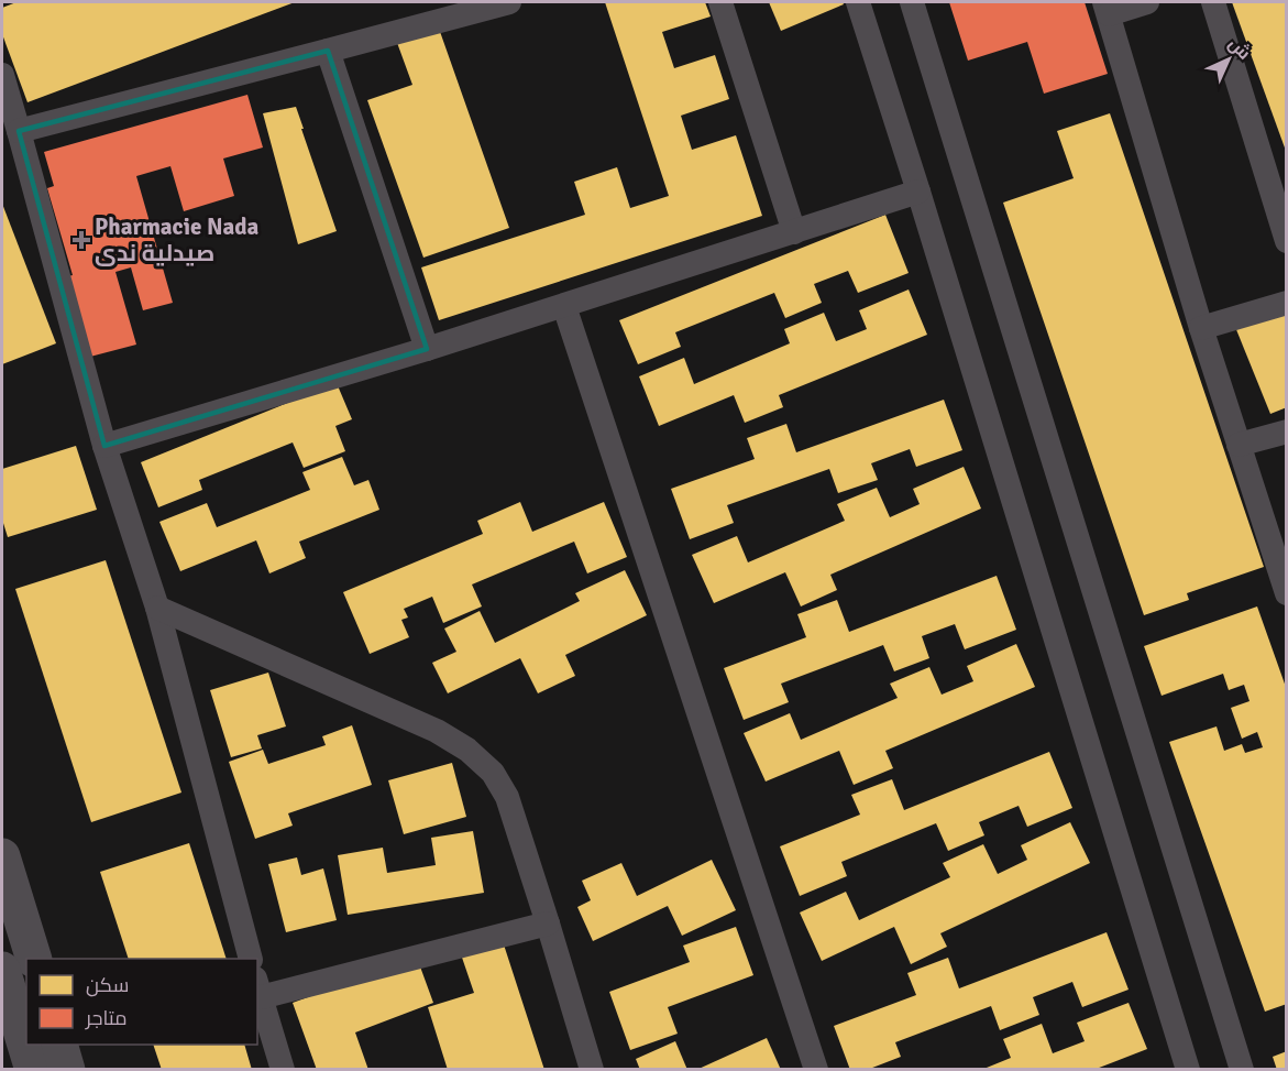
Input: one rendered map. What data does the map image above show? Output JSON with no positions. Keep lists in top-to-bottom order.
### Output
{
  "places": {
    "health": ["Pharmacie Nada صيدلية ندى"]
  },
  "legend": ["سكن", "متاجر"],
  "north": "top right"
}
